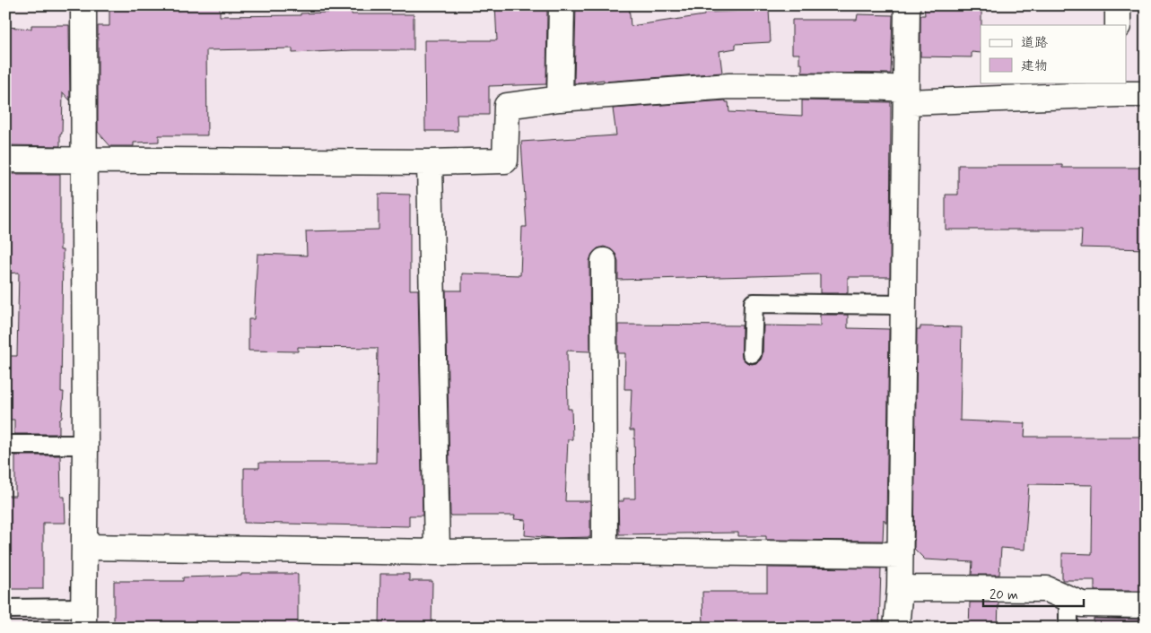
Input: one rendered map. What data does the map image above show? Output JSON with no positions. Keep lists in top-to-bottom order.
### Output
{
  "legend": ["道路", "建物"],
  "scale_bar": "20 m"
}
